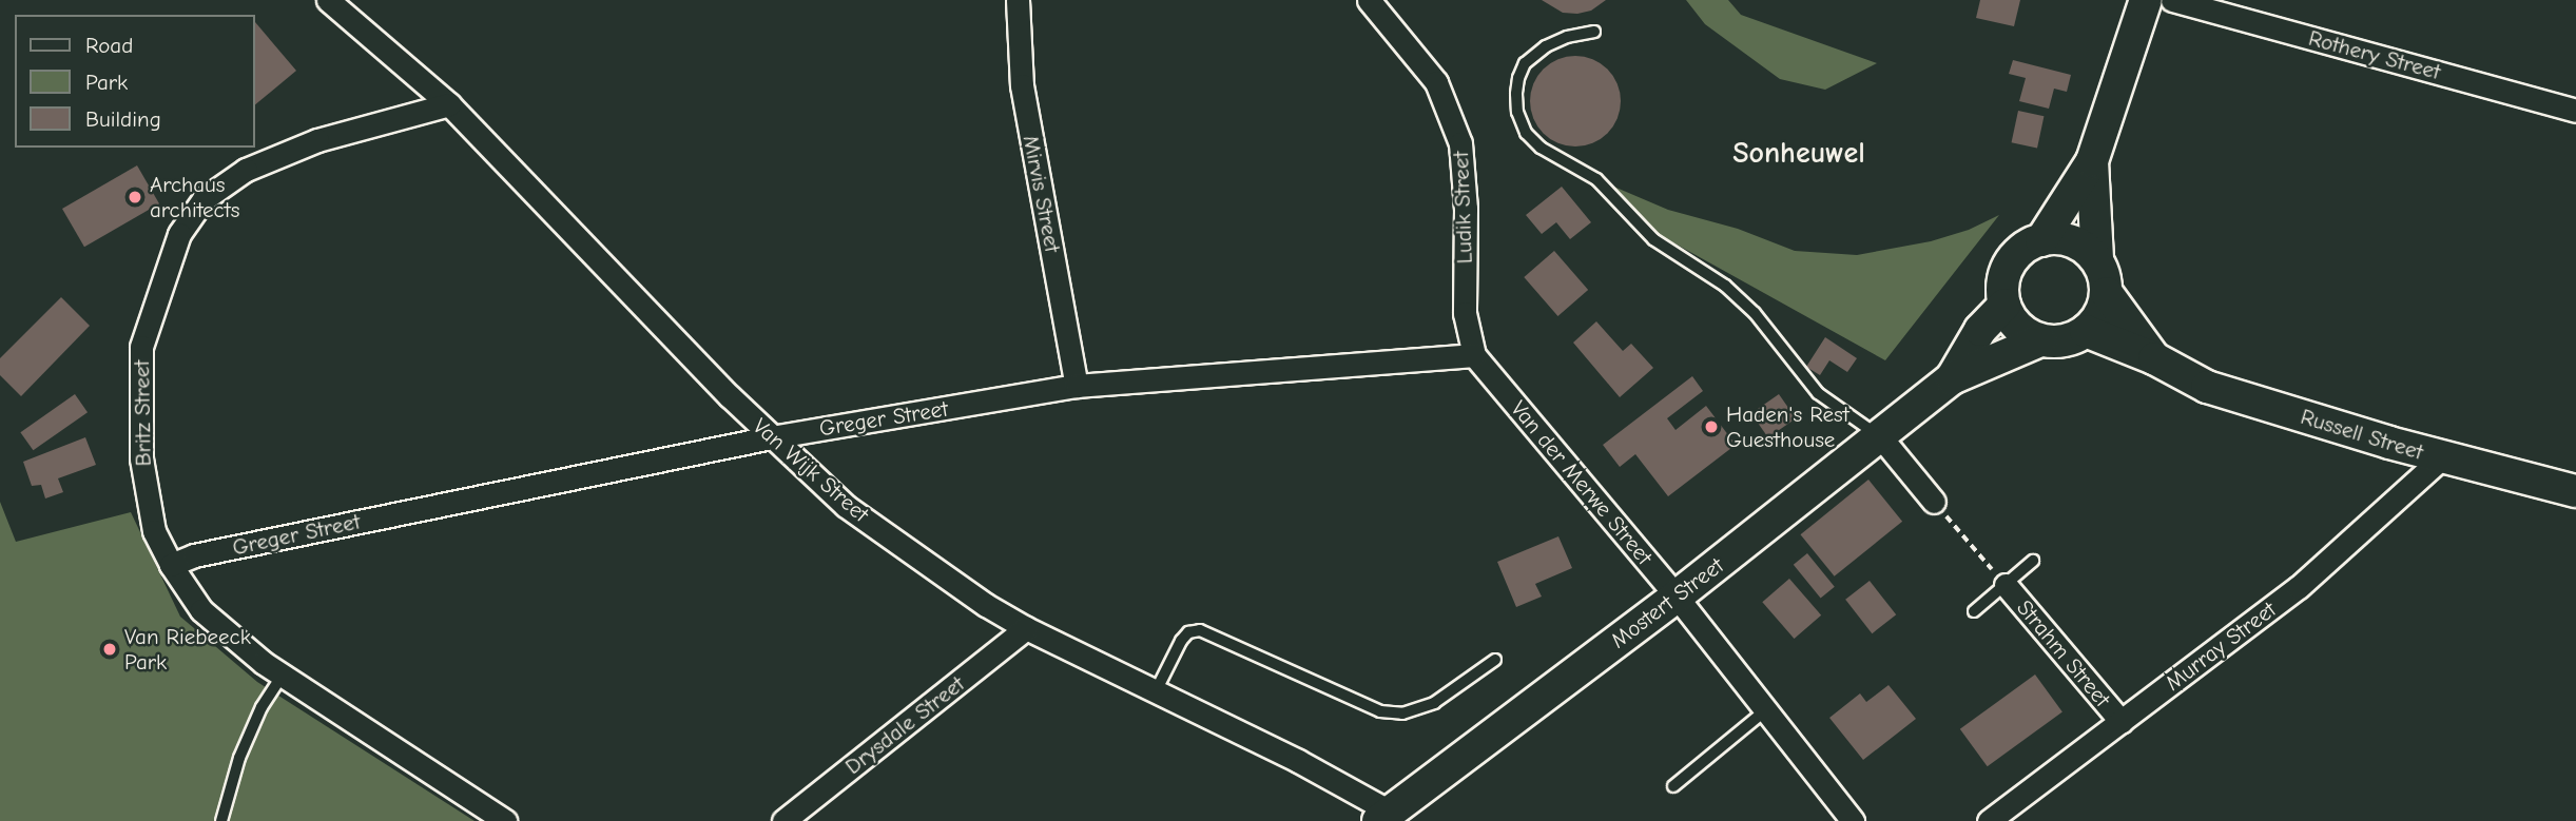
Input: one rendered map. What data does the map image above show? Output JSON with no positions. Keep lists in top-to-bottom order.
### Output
{
  "streets": {
    "street": [
      "Rothery Street",
      "Mirvis Street",
      "Ludik Street",
      "Britz Street",
      "Greger Street",
      "Russell Street",
      "Van Wijk Street",
      "Van der Merwe Street",
      "Mostert Street",
      "Murray Street",
      "Strahm Street",
      "Drysdale Street"
    ]
  },
  "crossings": [
    ["Mirvis Street", "Greger Street"],
    ["Ludik Street", "Greger Street"],
    ["Ludik Street", "Van der Merwe Street"],
    ["Britz Street", "Greger Street"],
    ["Britz Street", "Van Wijk Street"],
    ["Greger Street", "Van Wijk Street"],
    ["Greger Street", "Van der Merwe Street"],
    ["Russell Street", "Mostert Street"],
    ["Russell Street", "Murray Street"],
    ["Van Wijk Street", "Mostert Street"],
    ["Van Wijk Street", "Drysdale Street"],
    ["Van der Merwe Street", "Mostert Street"],
    ["Murray Street", "Strahm Street"]
  ],
  "districts": ["Sonheuwel"],
  "places": ["Archaus architects", "Haden's Rest Guesthouse", "Van Riebeeck Park"],
  "legend": ["Road", "Park", "Building"]
}
